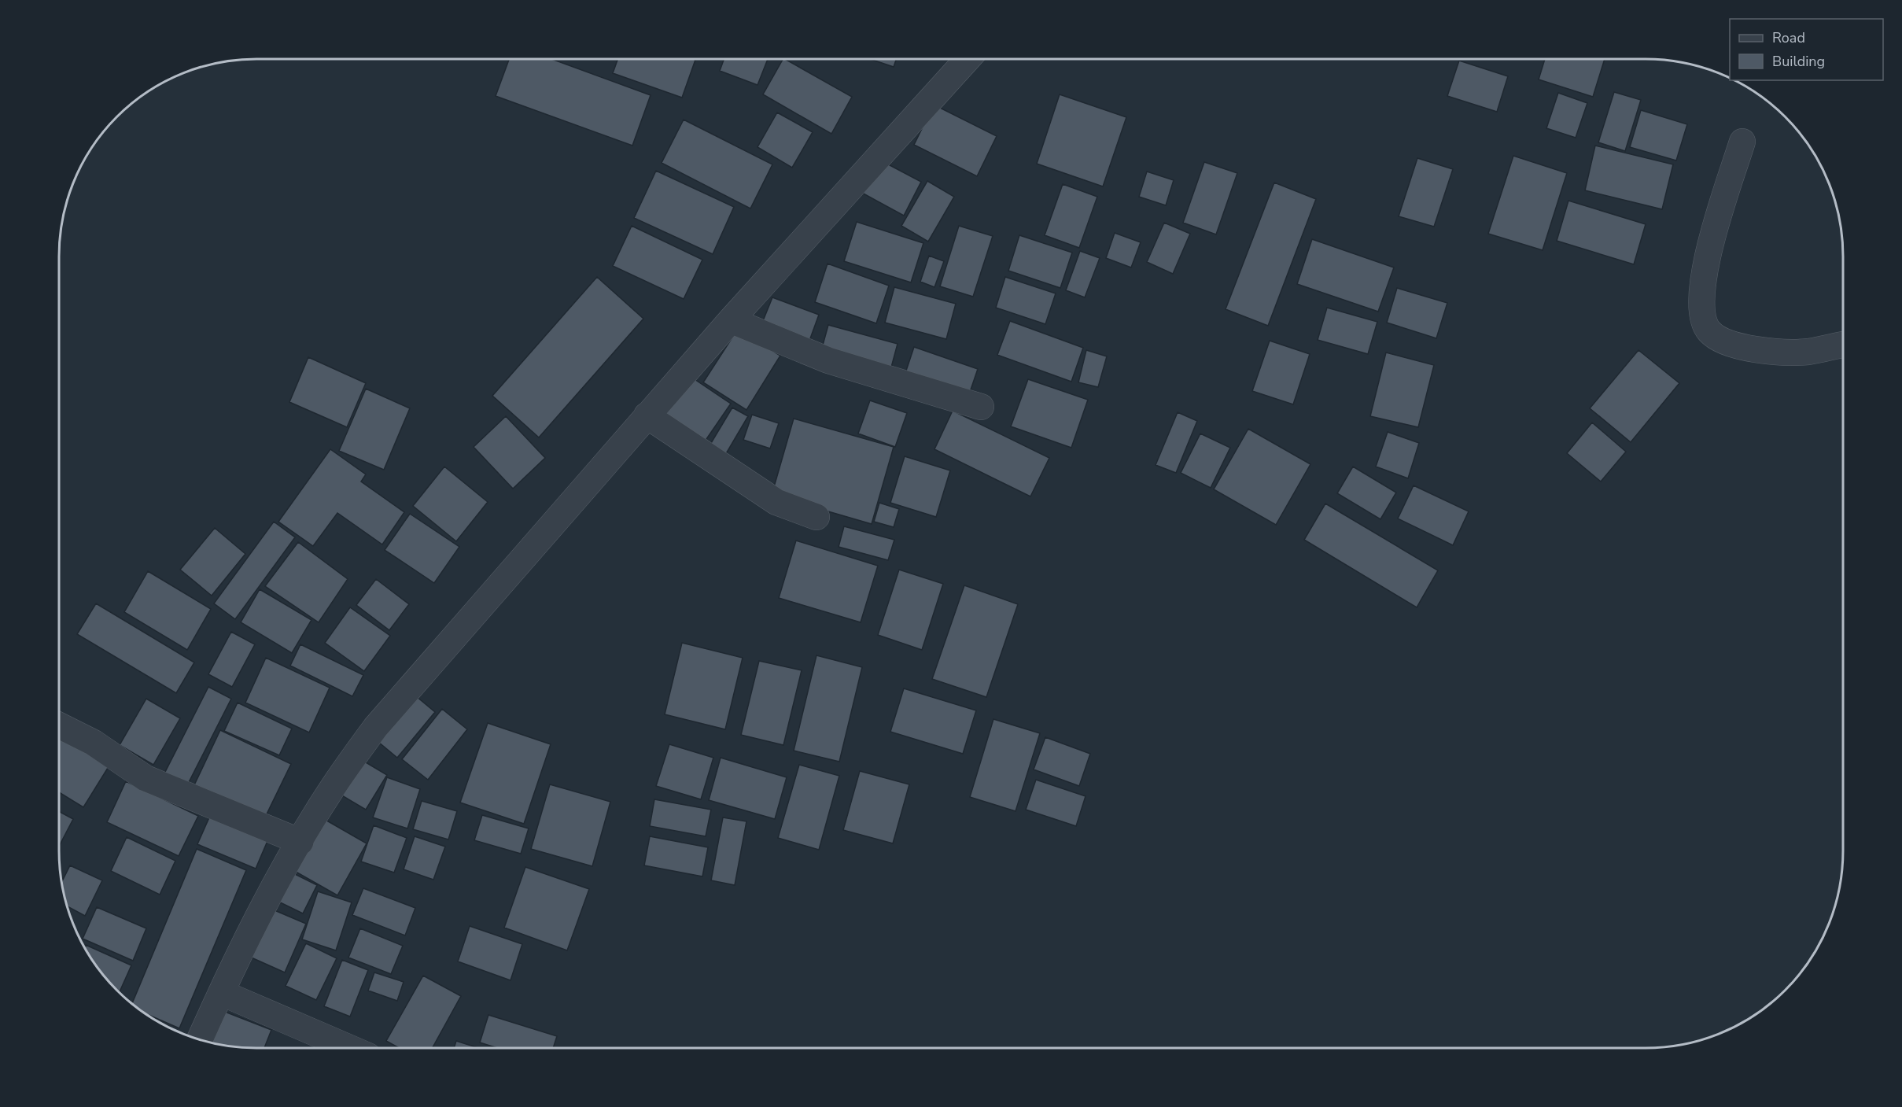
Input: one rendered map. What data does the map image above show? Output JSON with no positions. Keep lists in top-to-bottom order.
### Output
{
  "legend": ["Road", "Building"]
}
